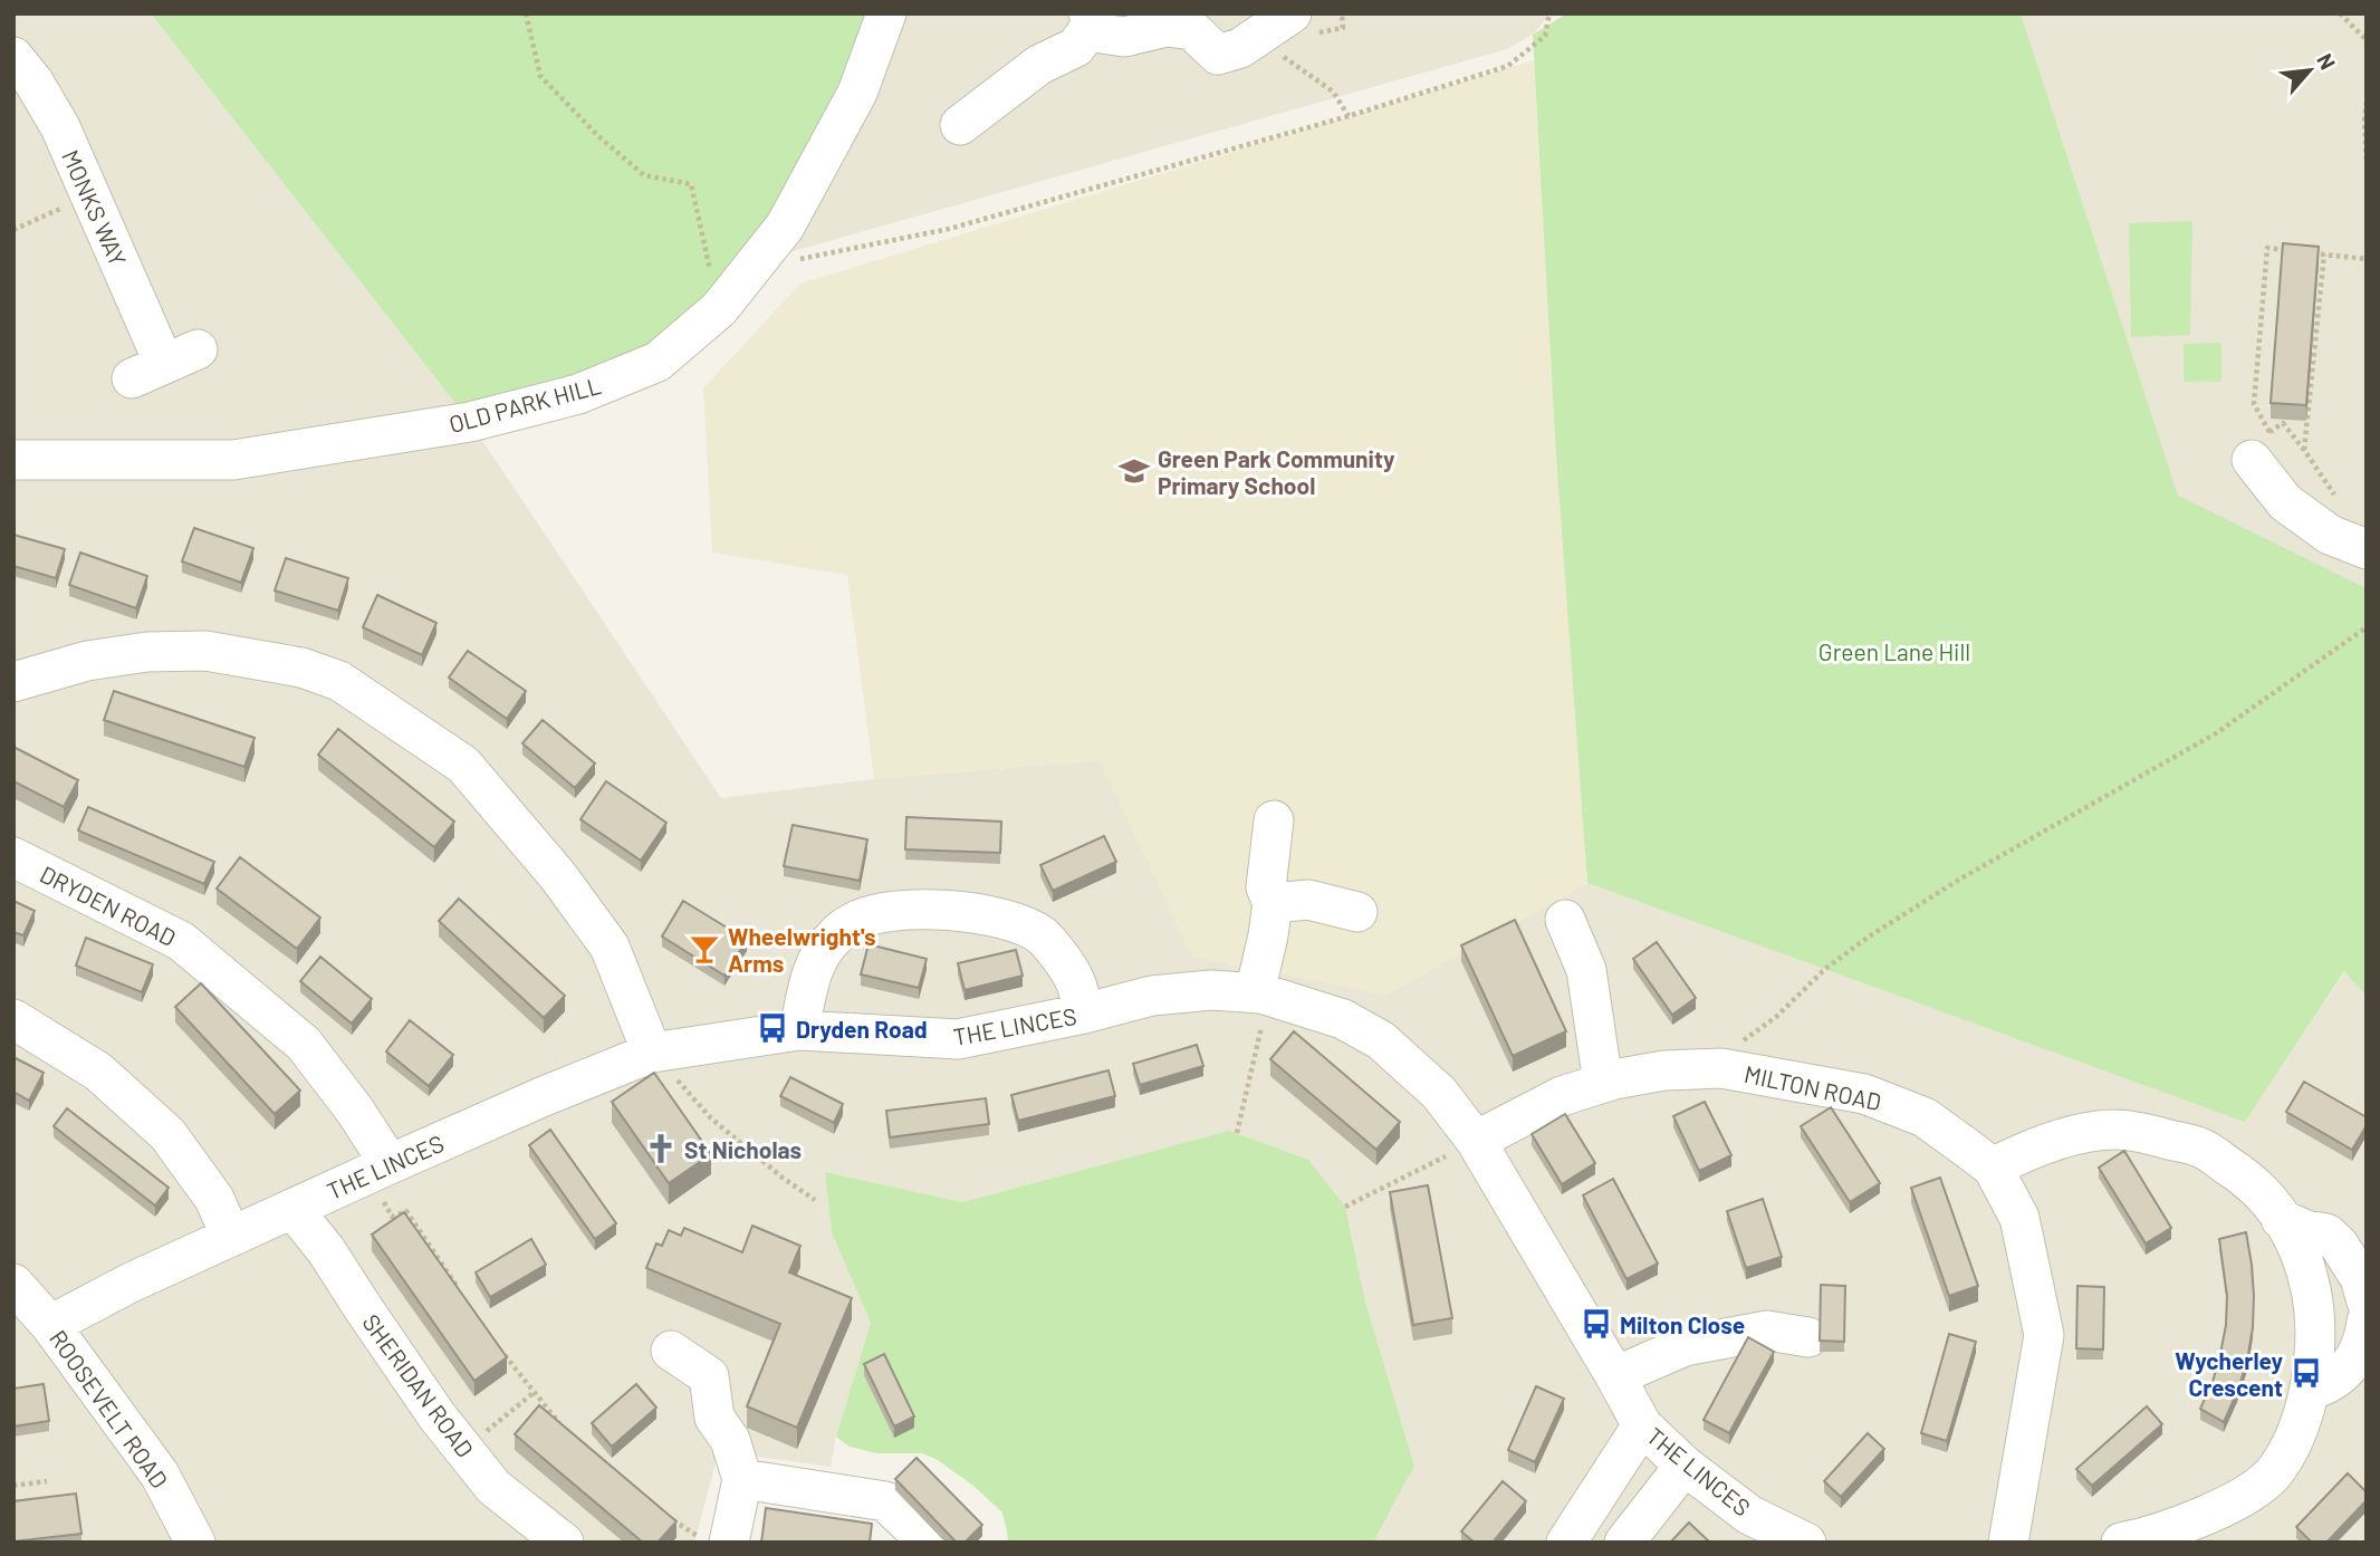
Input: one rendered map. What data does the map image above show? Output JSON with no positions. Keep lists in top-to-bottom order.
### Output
{
  "streets": {
    "street": [
      "MONKS WAY",
      "OLD PARK HILL",
      "DRYDEN ROAD",
      "THE LINCES",
      "MILTON ROAD",
      "SHERIDAN ROAD",
      "ROOSEVELT ROAD"
    ]
  },
  "crossings": [
    ["DRYDEN ROAD", "THE LINCES"],
    ["THE LINCES", "MILTON ROAD"],
    ["THE LINCES", "SHERIDAN ROAD"],
    ["THE LINCES", "ROOSEVELT ROAD"]
  ],
  "parks": ["Green Lane Hill"],
  "places": {
    "school or university": ["Green Park Community Primary School"],
    "bar": ["Wheelwright's Arms"],
    "bus stop": ["Dryden Road", "Milton Close", "Wycherley Crescent"],
    "church": ["St Nicholas"]
  },
  "north": "top right"
}
